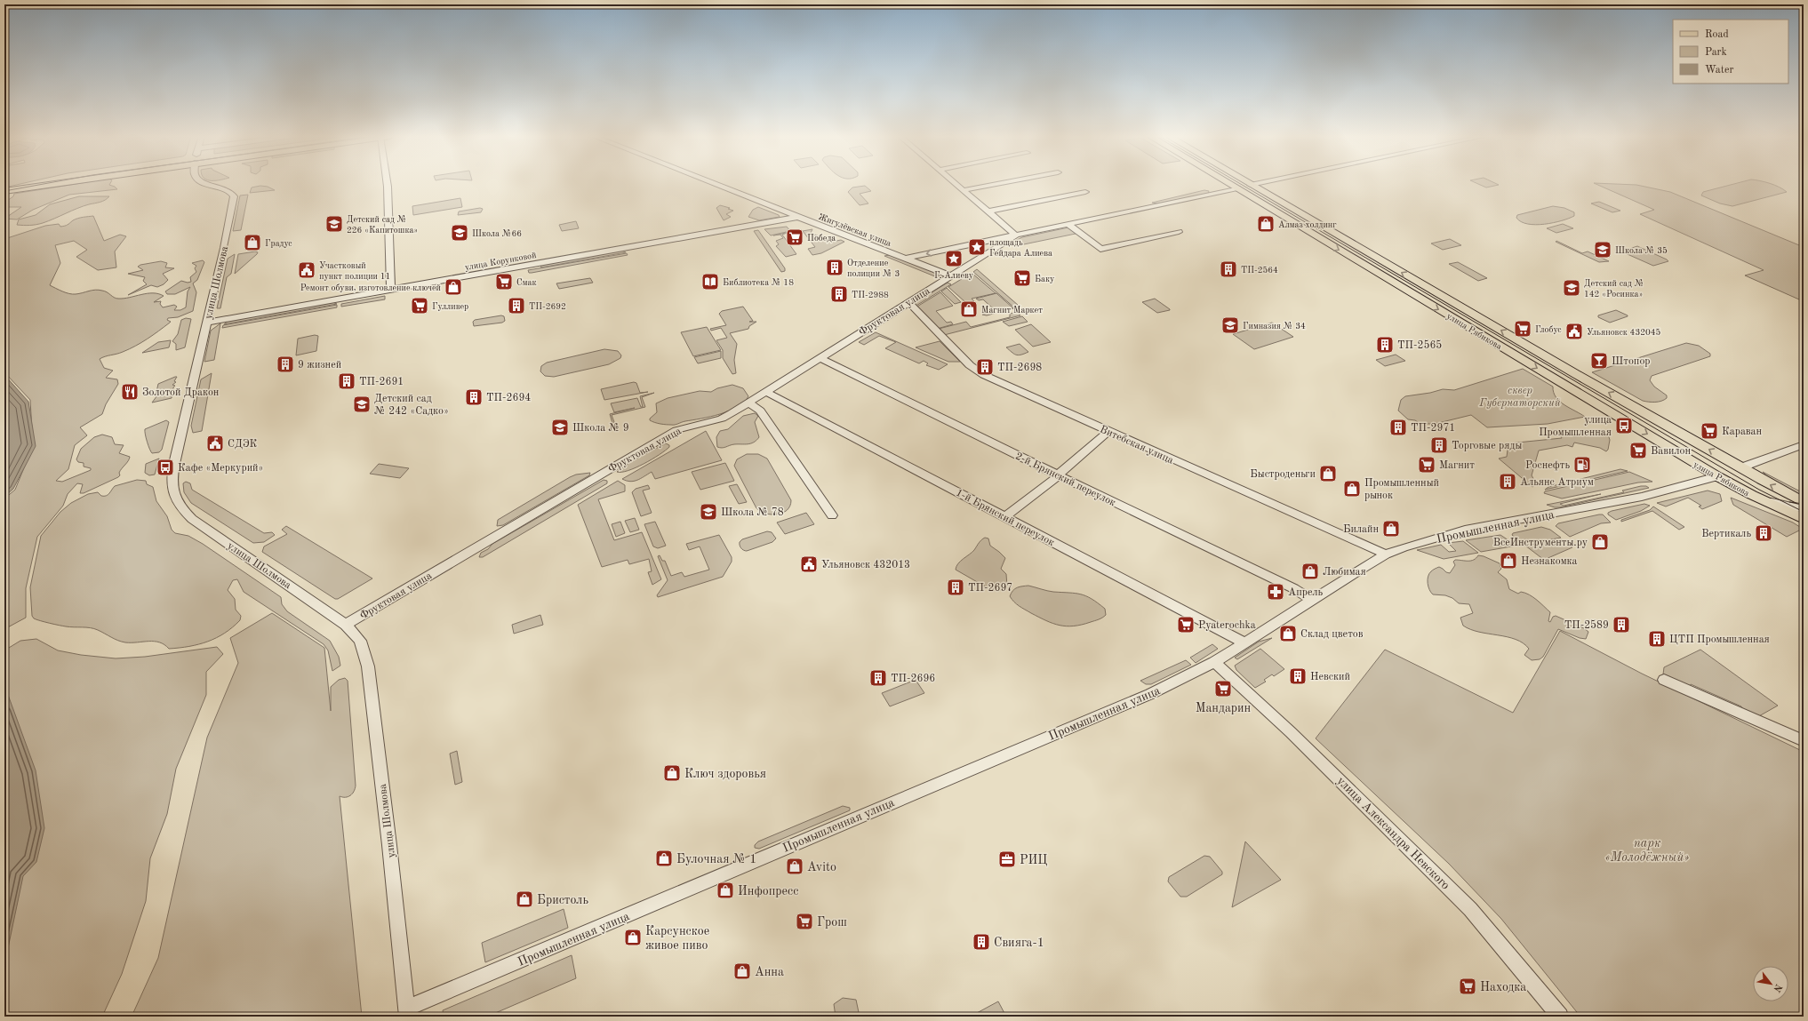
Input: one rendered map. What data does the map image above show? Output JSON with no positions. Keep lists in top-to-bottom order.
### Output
{
  "streets": {
    "main road": ["улица Рябикова", "Промышленная улица"],
    "street": [
      "Жигулёвская улица",
      "улица Корунковой",
      "улица Шолмова",
      "Фруктовая улица",
      "Витебская улица",
      "2-й Брянский переулок",
      "1-й Брянский переулок",
      "улица Александра Невского"
    ]
  },
  "crossings": [
    ["Жигулёвская улица", "улица Корунковой"],
    ["Жигулёвская улица", "Фруктовая улица"],
    ["улица Корунковой", "улица Шолмова"],
    ["улица Шолмова", "Фруктовая улица"],
    ["улица Шолмова", "Промышленная улица"],
    ["Фруктовая улица", "Витебская улица"],
    ["Фруктовая улица", "2-й Брянский переулок"],
    ["Фруктовая улица", "1-й Брянский переулок"],
    ["улица Рябикова", "Промышленная улица"],
    ["Витебская улица", "Промышленная улица"],
    ["2-й Брянский переулок", "Промышленная улица"],
    ["1-й Брянский переулок", "Промышленная улица"],
    ["Промышленная улица", "улица Александра Невского"]
  ],
  "parks": ["сквер Губернаторский", "парк «Молодёжный»"],
  "places": {
    "school or university": [
      "Детский сад № 226 «Капитошка»",
      "Школа №66",
      "Школа № 35",
      "Детский сад № 142 «Росинка»",
      "Гимназия № 34",
      "Детский сад № 242 «Садко»",
      "Школа № 9",
      "Школа № 78"
    ],
    "shop": [
      "Алмаз холдинг",
      "Градус",
      "Ремонт обуви, изготовление ключей",
      "Магнит Маркет",
      "Быстроденьги",
      "Промышленный рынок",
      "Билайн",
      "ВсеИнструменты.ру",
      "Незнакомка",
      "Любимая",
      "Склад цветов",
      "Ключ здоровья",
      "Булочная № 1",
      "Avito",
      "Инфопресc",
      "Бристоль",
      "Карсунское живое пиво",
      "Анна"
    ],
    "supermarket": [
      "Победа",
      "Баку",
      "Смак",
      "Гулливер",
      "Глобус",
      "Караван",
      "Вавилон",
      "Магнит",
      "Pyaterochka",
      "Мандарин",
      "Грош",
      "Находка"
    ],
    "place": ["площадь Гейдара Алиева", "Г. Алиеву"],
    "building": [
      "Отделение полиции № 3",
      "ТП-2564",
      "ТП-2988",
      "ТП-2692",
      "ТП-2565",
      "9 жизней",
      "ТП-2698",
      "ТП-2691",
      "ТП-2694",
      "ТП-2971",
      "Торговые ряды",
      "Альянс Атриум",
      "Вертикаль",
      "ТП-2697",
      "ТП-2589",
      "ЦТП Промышленная",
      "Невский",
      "ТП-2696",
      "Свияга-1"
    ],
    "public building": [
      "Участковый пункт полиции 11",
      "Ульяновск 432045",
      "СДЭК",
      "Ульяновск 432013"
    ],
    "library": ["Библиотека № 18"],
    "bar": ["Штопор"],
    "restaurant": ["Золотой Дракон"],
    "bus stop": ["улица Промышленная", "Кафе «Меркурий»"],
    "fuel station": ["Роснефть"],
    "pharmacy": ["Апрель"],
    "office": ["РИЦ"]
  },
  "legend": ["Road", "Park", "Water"],
  "north": "bottom right"
}
